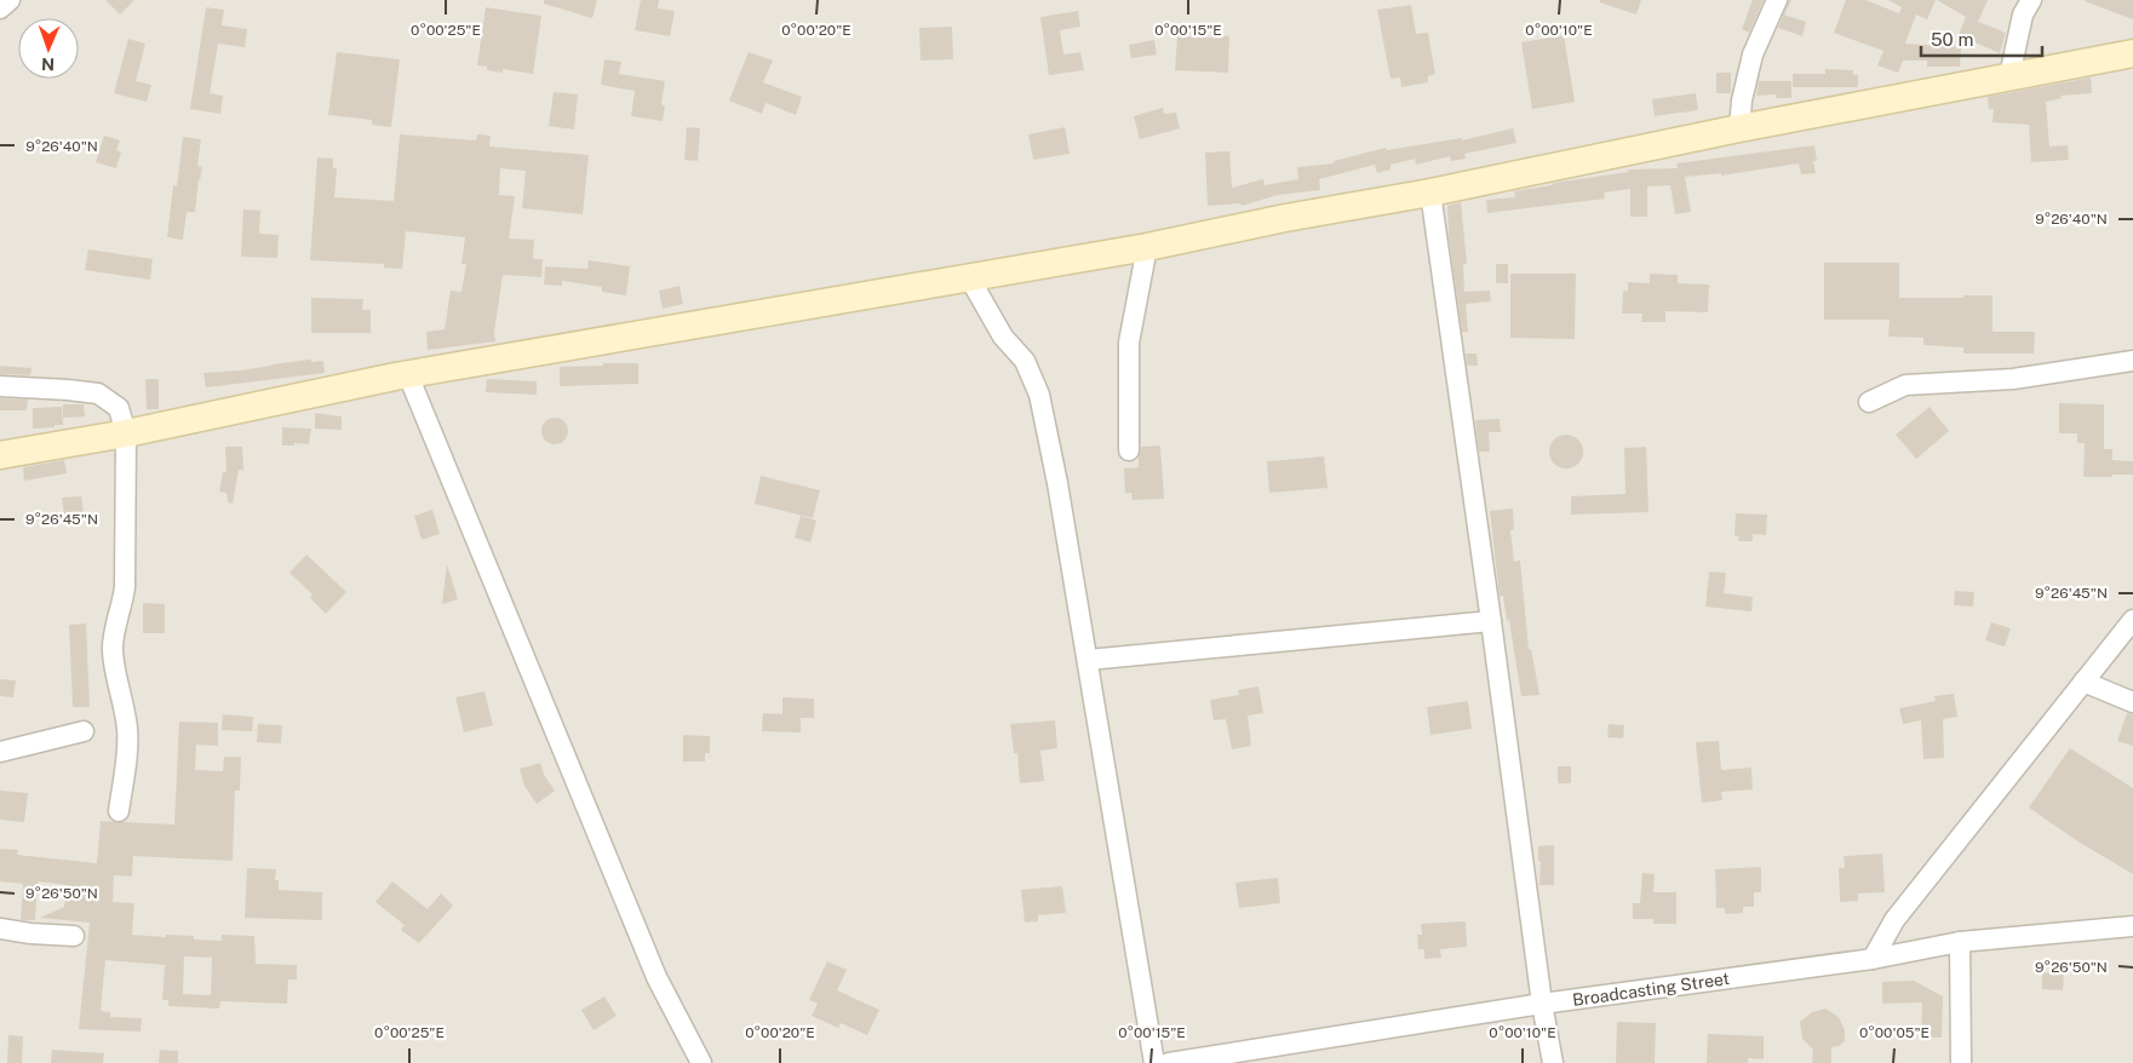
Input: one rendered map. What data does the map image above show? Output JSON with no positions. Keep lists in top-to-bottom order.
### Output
{
  "streets": {
    "street": ["Broadcasting Street"]
  },
  "scale_bar": "50 m",
  "north": "bottom",
  "coordinates": [
    "0°00'25\"E",
    "0°00'20\"E",
    "0°00'15\"E",
    "0°00'10\"E",
    "9°26'40\"N",
    "9°26'45\"N",
    "9°26'50\"N",
    "0°00'05\"E"
  ]
}
